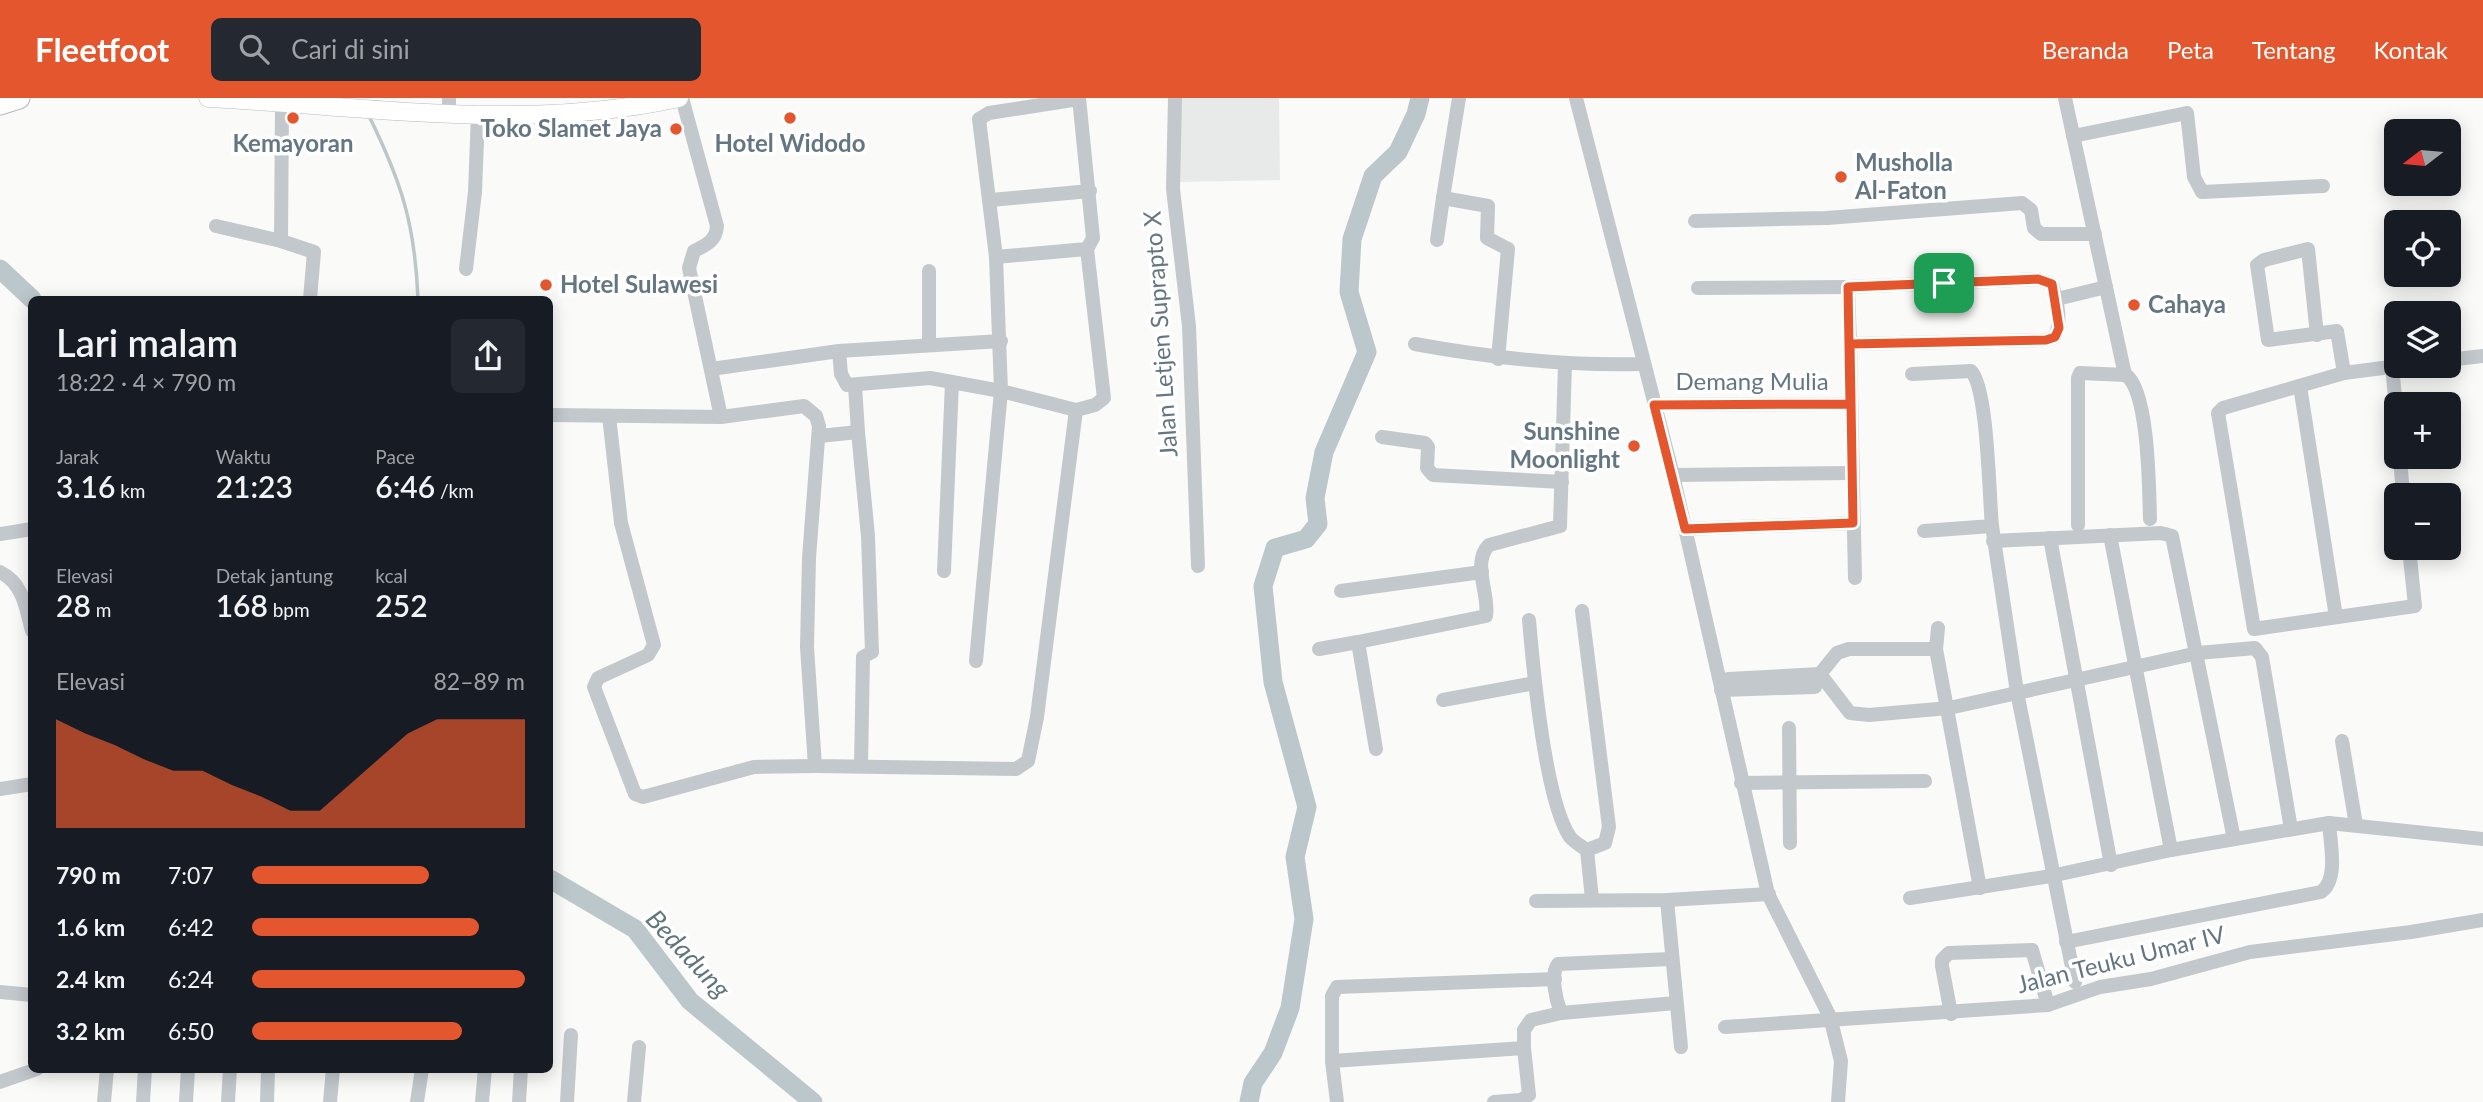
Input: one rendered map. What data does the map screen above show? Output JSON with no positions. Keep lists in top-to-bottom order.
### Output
{
  "streets": {
    "street": ["Jalan Letjen Suprapto X", "Demang Mulia", "Jalan Teuku Umar IV"]
  },
  "water": ["Bedadung"],
  "places": [
    "Kemayoran",
    "Hotel Widodo",
    "Toko Slamet Jaya",
    "Musholla Al-Faton",
    "Hotel Sulawesi",
    "Cahaya",
    "Sunshine Moonlight"
  ],
  "north": "left",
  "page": {
    "header": "Fleetfoot",
    "search": "Cari di sini",
    "nav": [
      "Beranda",
      "Peta",
      "Tentang",
      "Kontak"
    ],
    "map_buttons": ["+", "−"],
    "heading": ["Lari malam", "18:22 · 4 × 790 m"],
    "stats": [
      ["Jarak", "3.16 km"],
      ["Waktu", "21:23"],
      ["Pace", "6:46 /km"],
      ["Elevasi", "28 m"],
      ["Detak jantung", "168 bpm"],
      ["kcal", "252"]
    ],
    "chart": ["Elevasi", "82–89 m"],
    "list": [
      {
        "name": "790 m",
        "note": "7:07"
      },
      {
        "name": "1.6 km",
        "note": "6:42"
      },
      {
        "name": "2.4 km",
        "note": "6:24"
      },
      {
        "name": "3.2 km",
        "note": "6:50"
      }
    ]
  }
}
